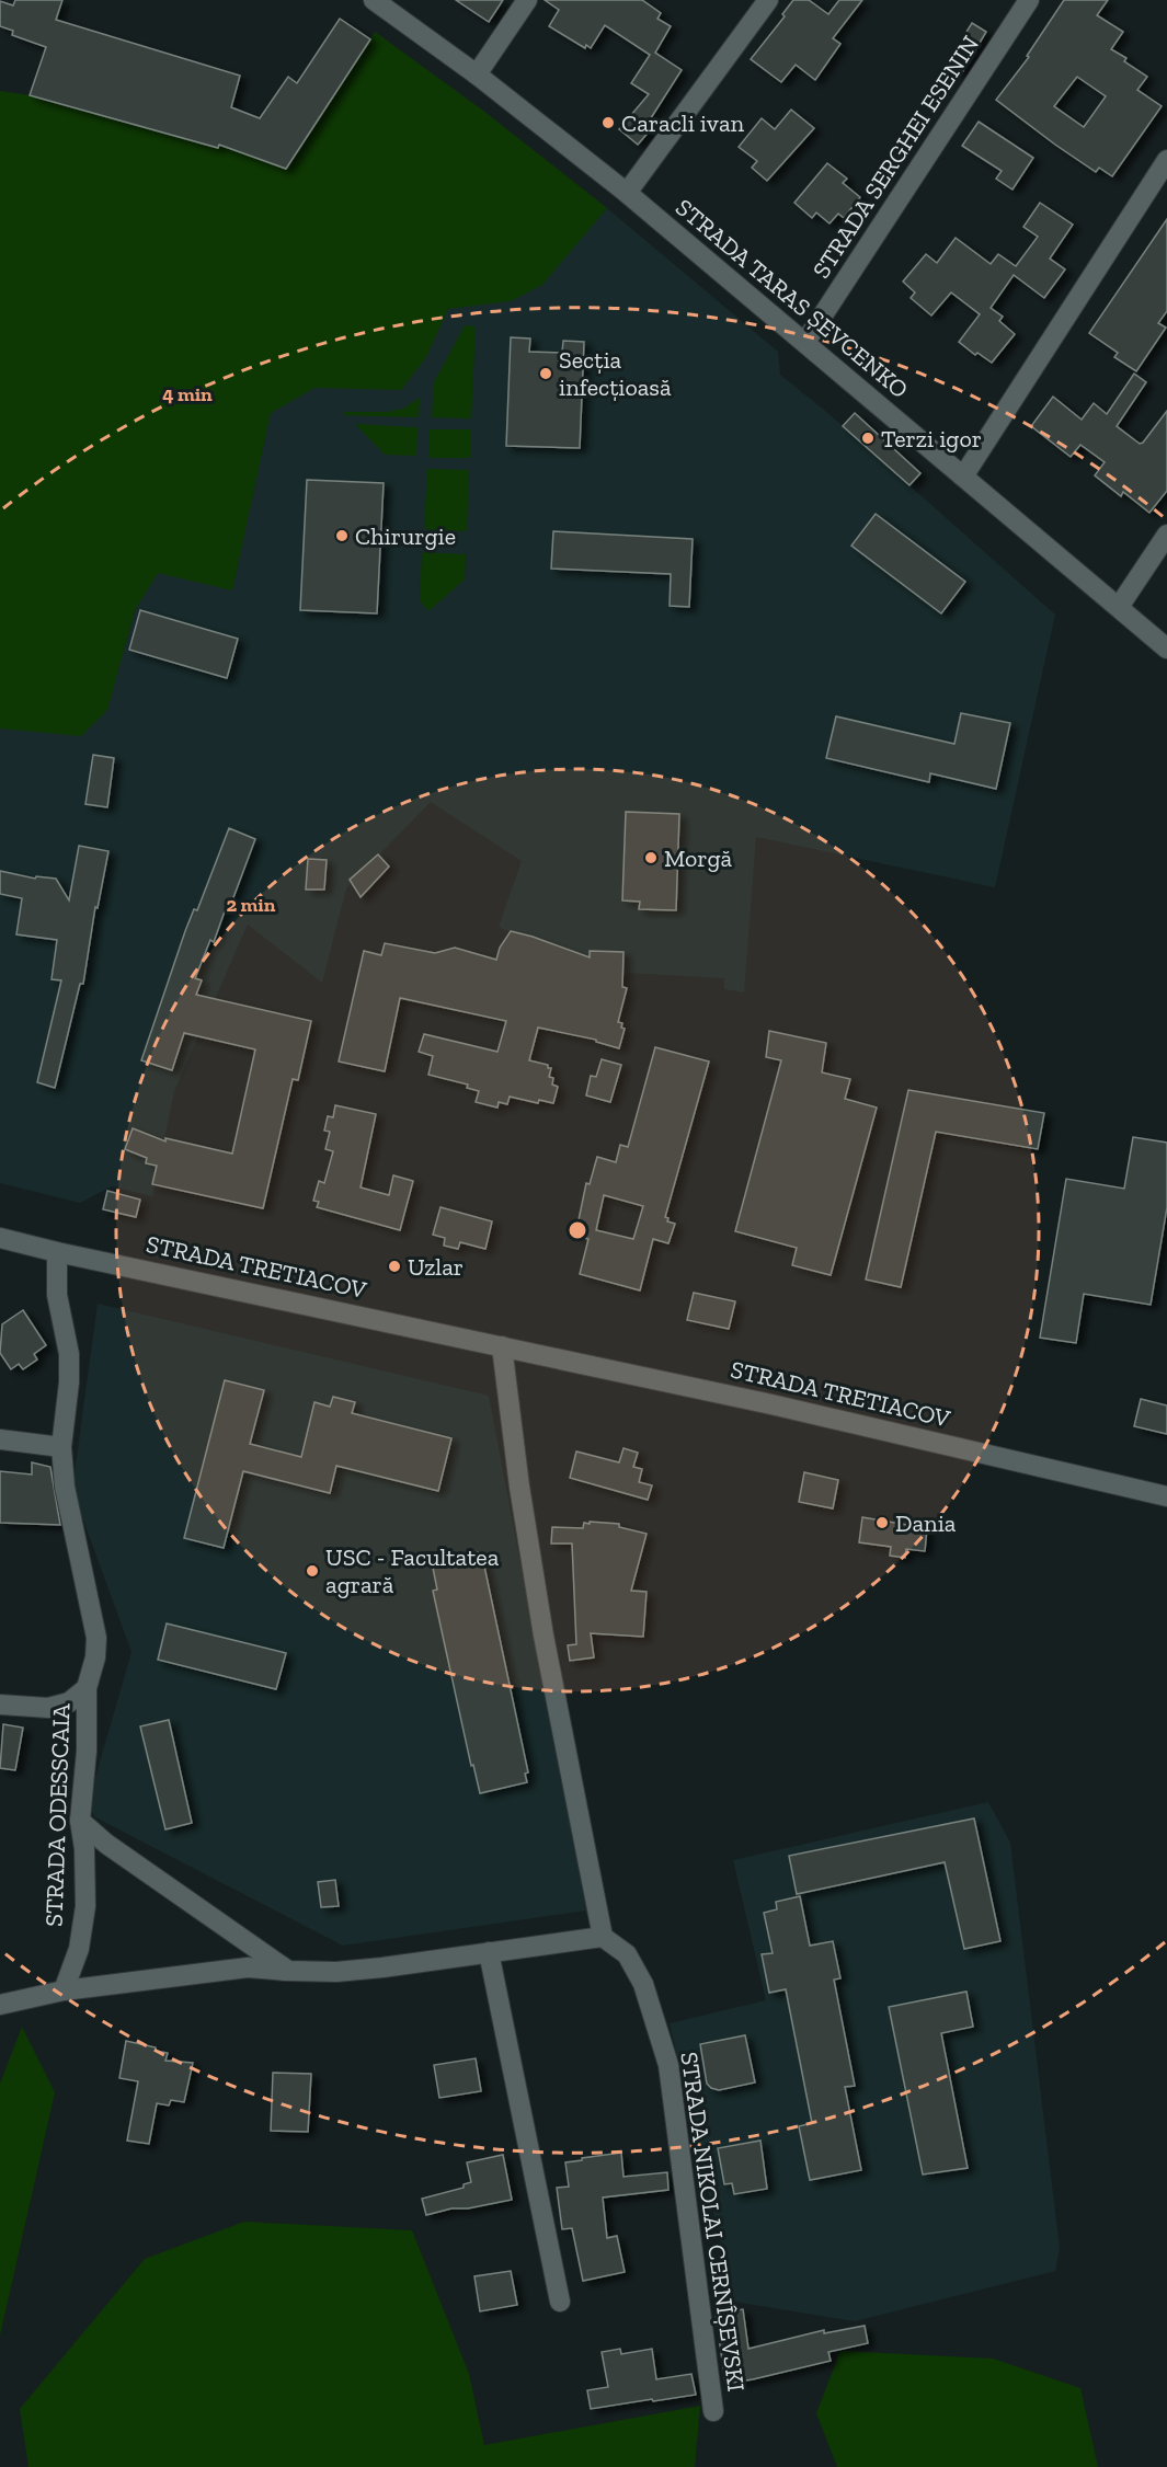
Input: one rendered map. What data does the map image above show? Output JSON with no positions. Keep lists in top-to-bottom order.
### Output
{
  "streets": {
    "street": [
      "STRADA SERGHEI ESENIN",
      "STRADA TARAS ȘEVCENKO",
      "STRADA TRETIACOV",
      "STRADA ODESSCAIA",
      "STRADA NIKOLAI CERNÎȘEVSKI"
    ]
  },
  "crossings": [
    ["STRADA SERGHEI ESENIN", "STRADA TARAS ȘEVCENKO"],
    ["STRADA TRETIACOV", "STRADA ODESSCAIA"]
  ],
  "places": [
    "Caracli ivan",
    "Secția infecțioasă",
    "Terzi igor",
    "Chirurgie",
    "Morgă",
    "Uzlar",
    "Dania",
    "USC - Facultatea agrară"
  ],
  "rings": ["4 min", "2 min"]
}
